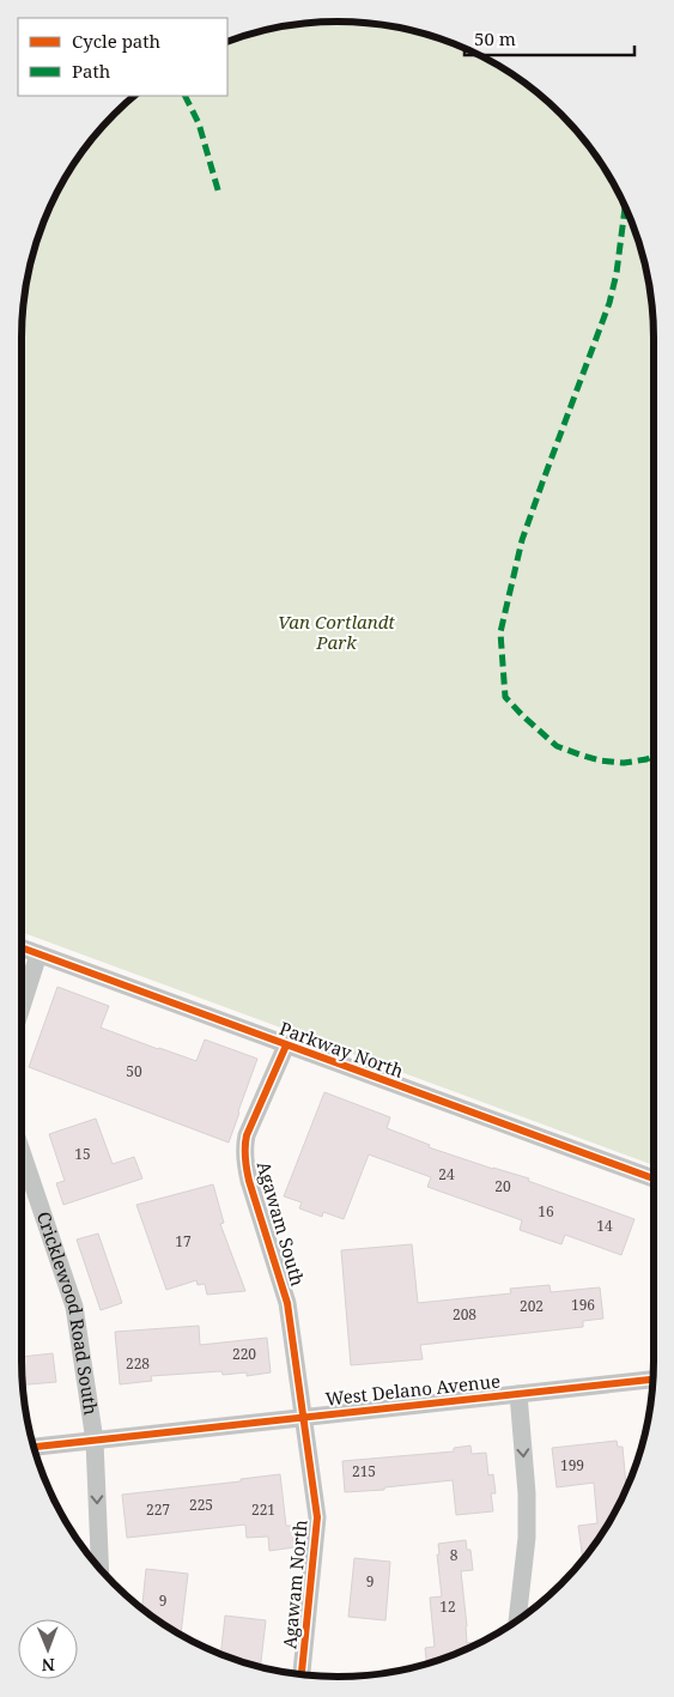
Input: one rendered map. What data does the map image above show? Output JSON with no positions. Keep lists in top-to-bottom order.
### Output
{
  "streets": {
    "street": [
      "Parkway North",
      "Agawam South",
      "Cricklewood Road South",
      "West Delano Avenue",
      "Agawam North"
    ]
  },
  "crossings": [
    ["Parkway North", "Agawam South"],
    ["Agawam South", "West Delano Avenue"],
    ["Agawam South", "Agawam North"],
    ["Cricklewood Road South", "West Delano Avenue"],
    ["West Delano Avenue", "Agawam North"]
  ],
  "parks": ["Van Cortlandt Park"],
  "house_numbers": [
    "50",
    "15",
    "24",
    "20",
    "16",
    "14",
    "17",
    "196",
    "202",
    "208",
    "220",
    "228",
    "199",
    "215",
    "225",
    "227",
    "221",
    "8",
    "9",
    "9",
    "12"
  ],
  "legend": ["Cycle path", "Path"],
  "scale_bar": "50 m",
  "north": "bottom"
}
